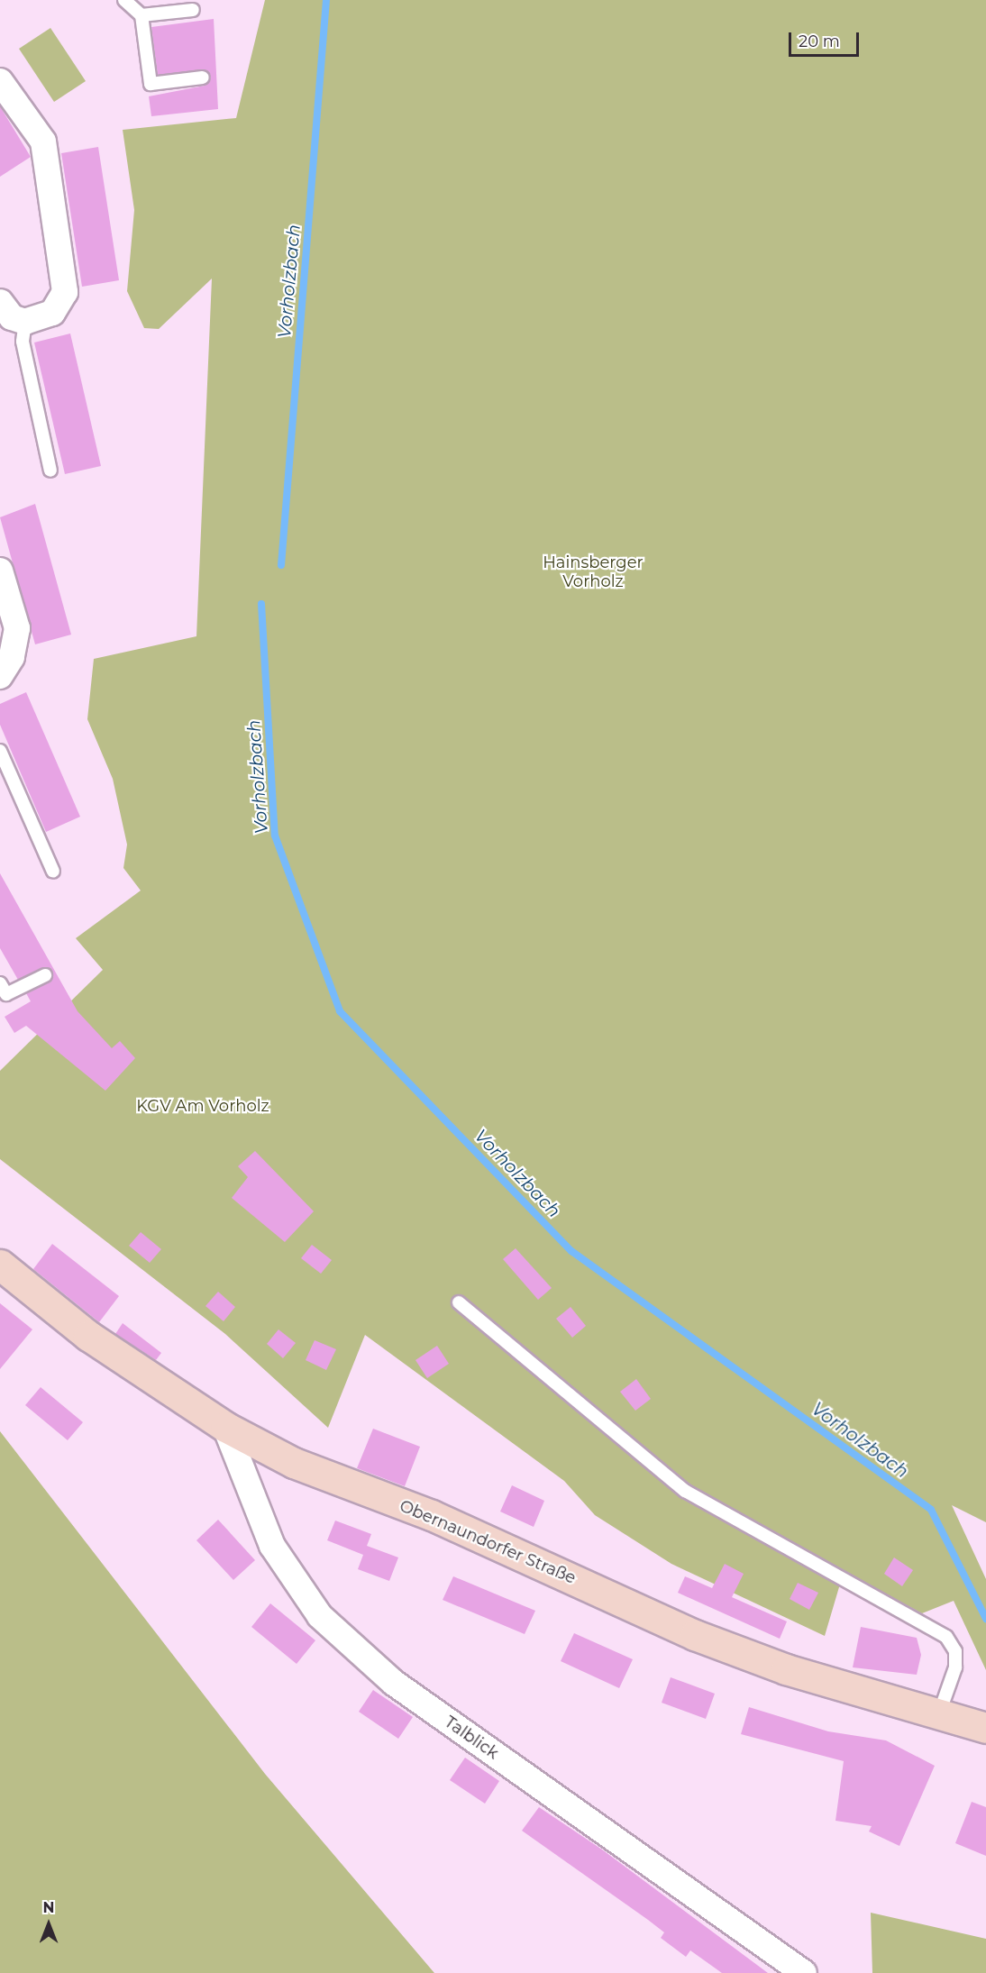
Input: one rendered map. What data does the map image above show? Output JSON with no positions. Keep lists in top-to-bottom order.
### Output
{
  "streets": {
    "street": ["Obernaundorfer Straße", "Talblick"]
  },
  "crossings": [
    ["Obernaundorfer Straße", "Talblick"]
  ],
  "water": ["Vorholzbach"],
  "parks": ["Hainsberger Vorholz", "KGV Am Vorholz"],
  "scale_bar": "20 m",
  "north": "top"
}
